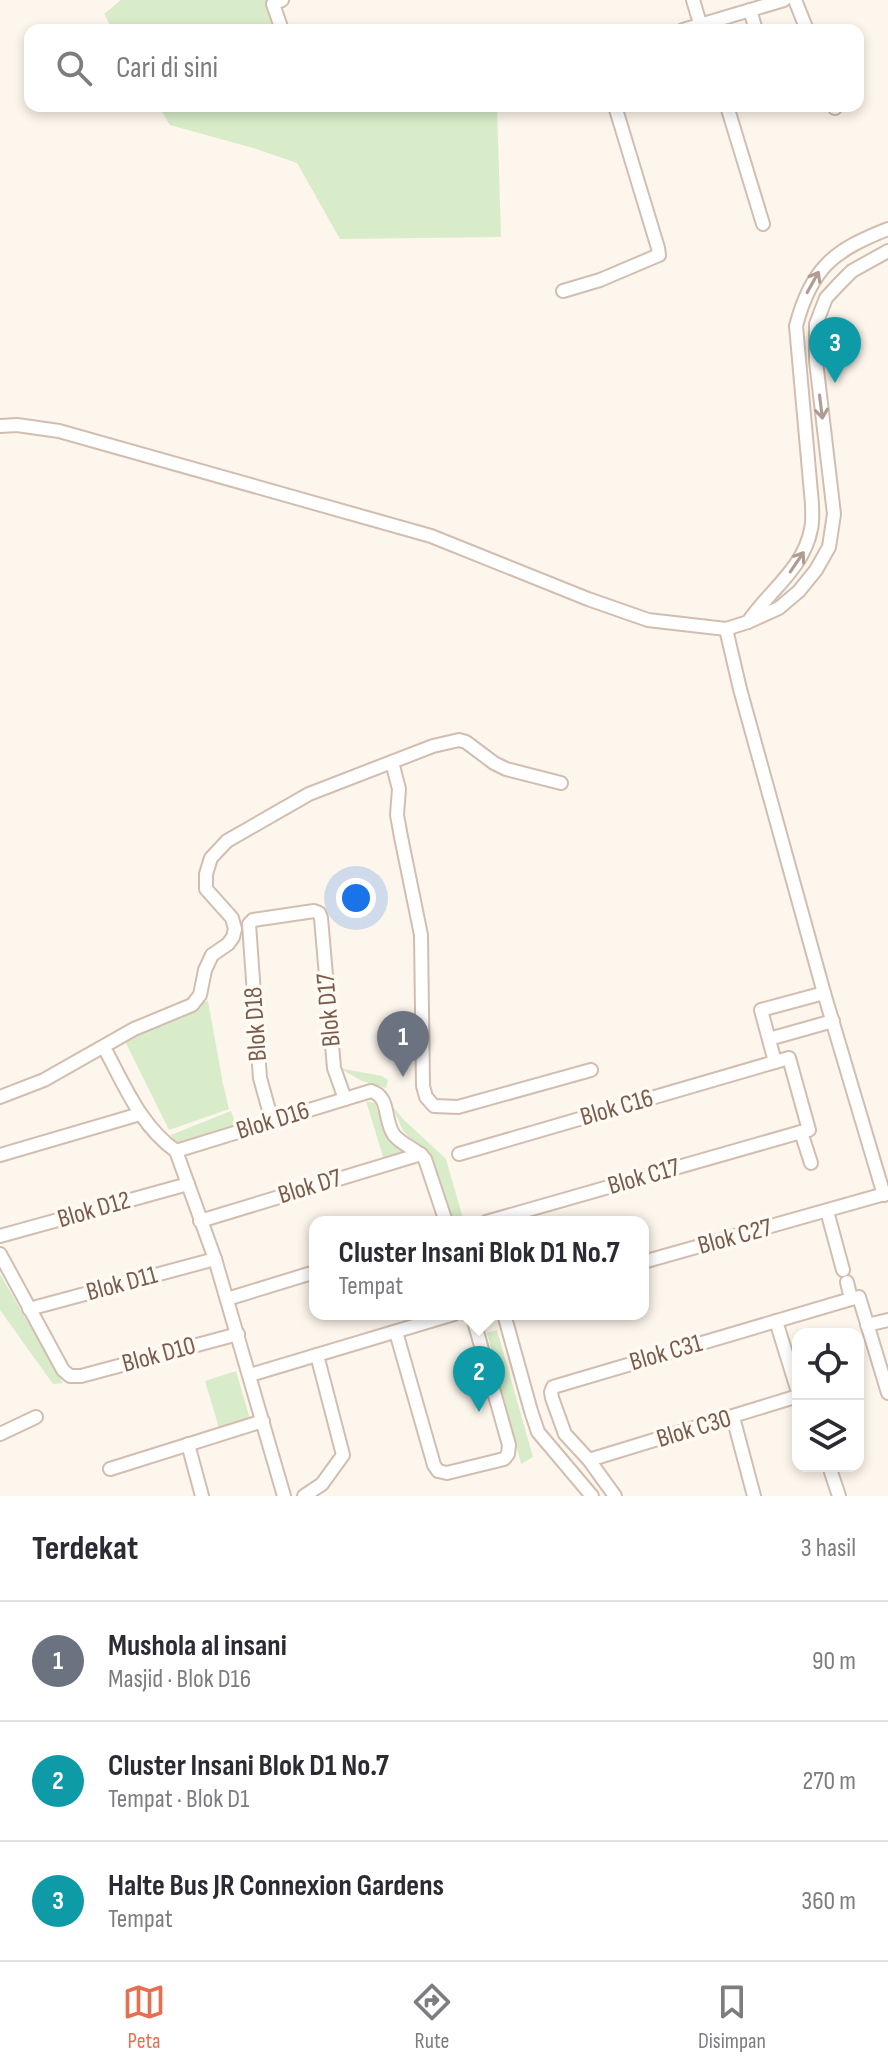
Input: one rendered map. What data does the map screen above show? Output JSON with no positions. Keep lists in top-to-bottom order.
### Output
{
  "streets": {
    "street": [
      "Blok D17",
      "Blok D18",
      "Blok C16",
      "Blok D16",
      "Blok C17",
      "Blok D7",
      "Blok D12",
      "Blok C27",
      "Blok D11",
      "Blok C31",
      "Blok D10",
      "Blok C30"
    ]
  },
  "crossings": [
    ["Blok D17", "Blok D18"],
    ["Blok D17", "Blok D16"],
    ["Blok D18", "Blok D16"],
    ["Blok D16", "Blok D7"],
    ["Blok D11", "Blok D10"],
    ["Blok C31", "Blok C30"]
  ],
  "page": {
    "search": "Cari di sini",
    "pins": ["3", "1", "2"],
    "popup": ["Cluster Insani Blok D1 No.7", "Tempat"],
    "heading": ["Terdekat", "3 hasil"],
    "list": [
      {
        "mark": "1",
        "name": "Mushola al insani",
        "note": "Masjid · Blok D16",
        "value": "90 m"
      },
      {
        "mark": "2",
        "name": "Cluster Insani Blok D1 No.7",
        "note": "Tempat · Blok D1",
        "value": "270 m"
      },
      {
        "mark": "3",
        "name": "Halte Bus JR Connexion Gardens",
        "note": "Tempat",
        "value": "360 m"
      }
    ],
    "nav": ["Peta", "Rute", "Disimpan"]
  }
}
